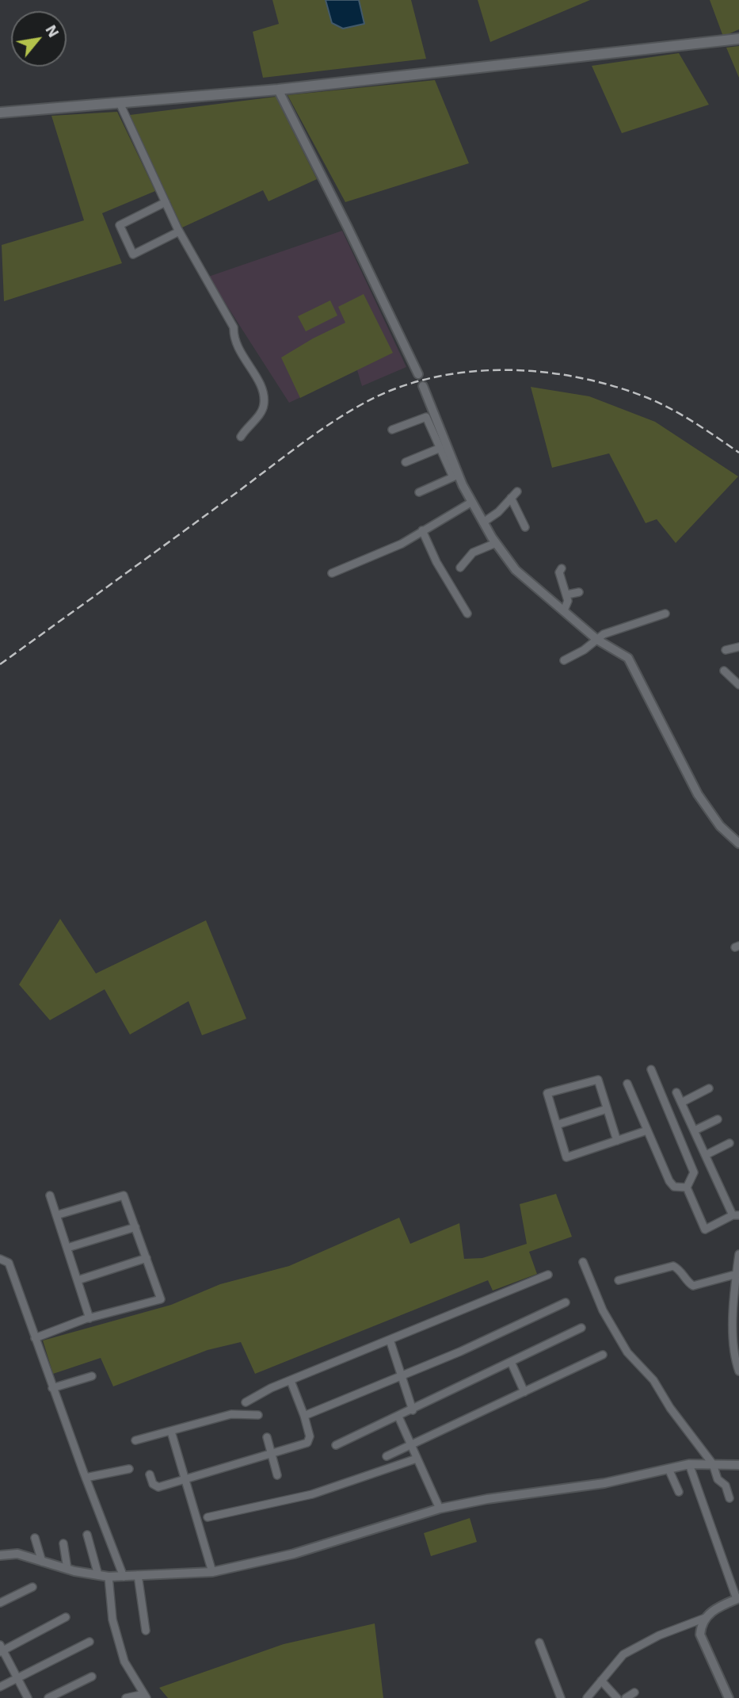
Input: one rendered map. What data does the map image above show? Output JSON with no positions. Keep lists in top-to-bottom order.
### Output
{
  "north": "top right"
}
